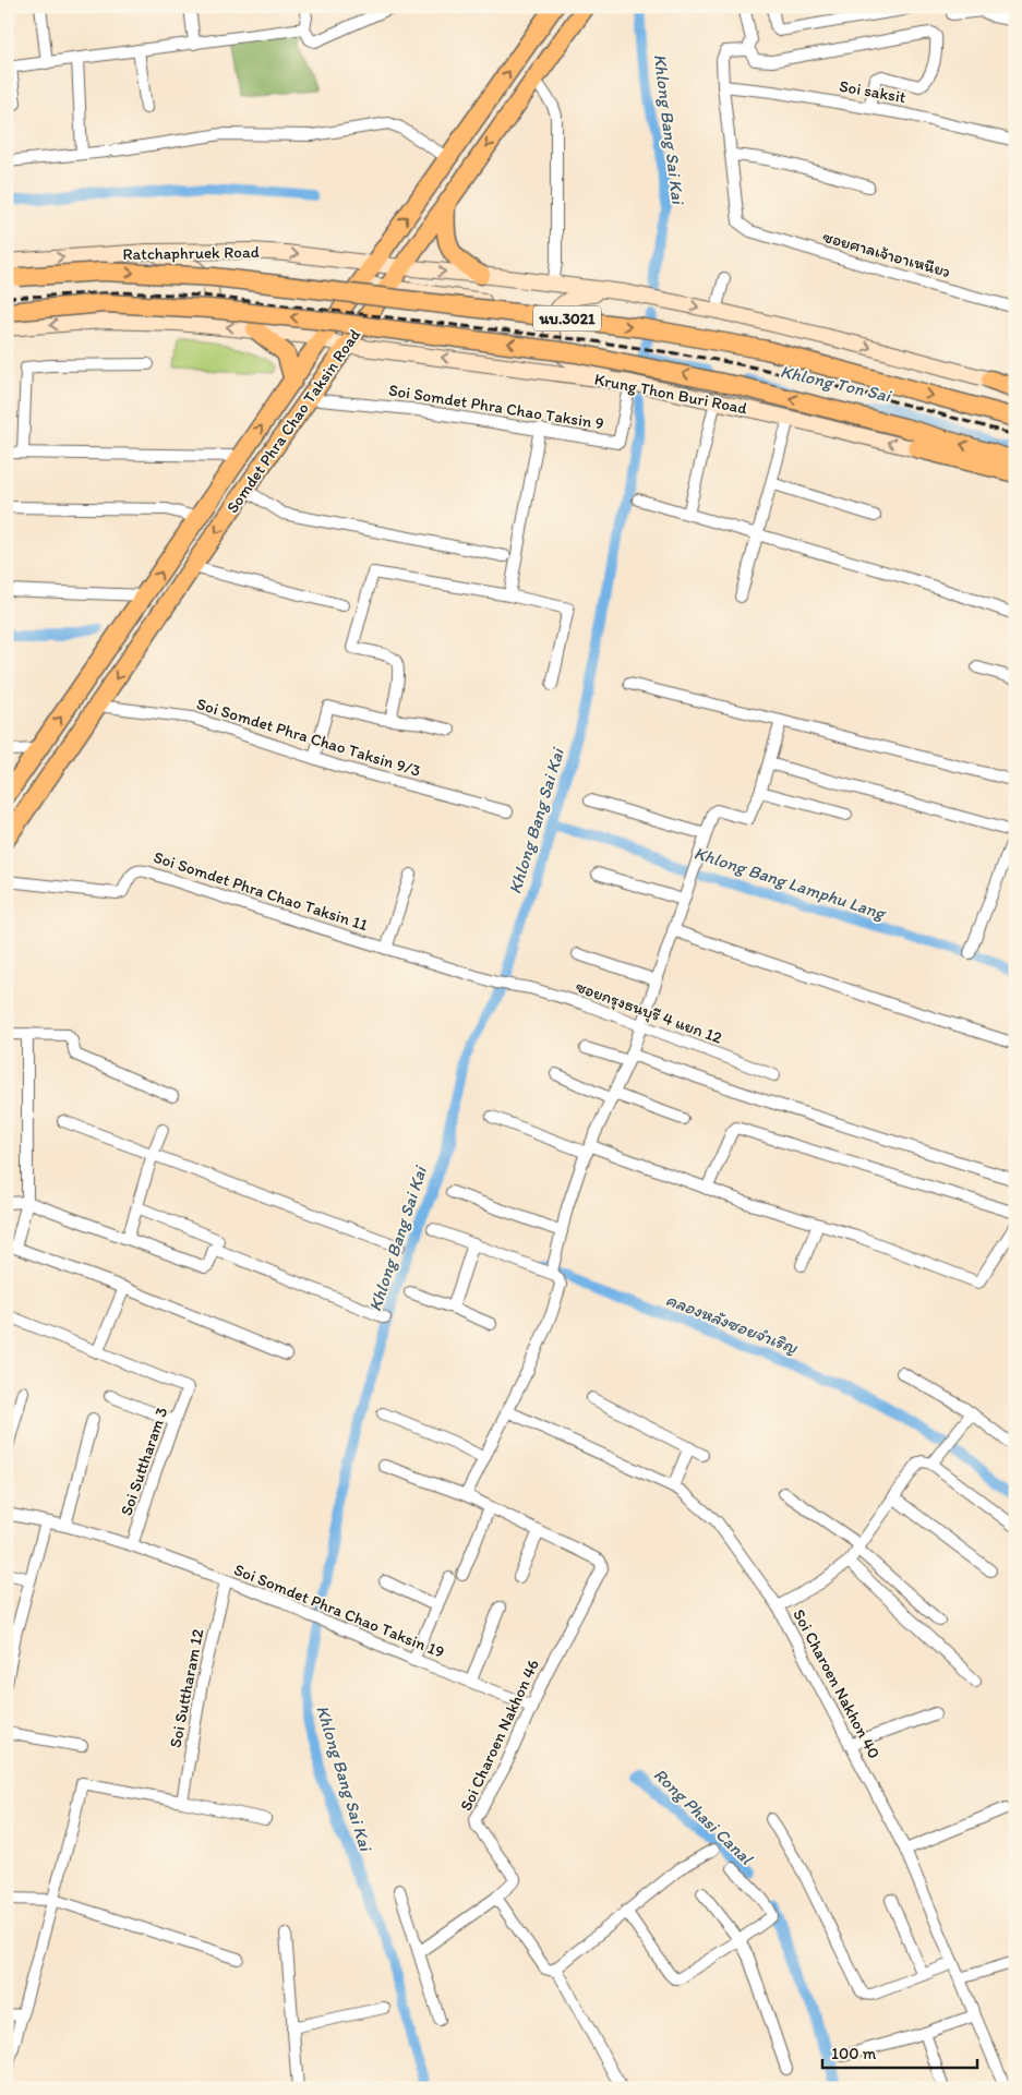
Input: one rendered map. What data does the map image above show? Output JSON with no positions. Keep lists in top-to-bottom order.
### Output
{
  "streets": {
    "main road": [
      "Ratchaphruek Road",
      "นบ.3021",
      "Krung Thon Buri Road",
      "Somdet Phra Chao Taksin Road"
    ],
    "street": [
      "Soi saksit",
      "ซอยศาลเจ้าอาเหนียว",
      "Soi Somdet Phra Chao Taksin 9",
      "Soi Somdet Phra Chao Taksin 9/3",
      "Soi Somdet Phra Chao Taksin 11",
      "ซอยกรุงธนบุรี 4 แยก 12",
      "Soi Suttharam 3",
      "Soi Somdet Phra Chao Taksin 19",
      "Soi Charoen Nakhon 40",
      "Soi Suttharam 12",
      "Soi Charoen Nakhon 46"
    ]
  },
  "crossings": [
    ["Ratchaphruek Road", "นบ.3021"],
    ["Ratchaphruek Road", "Somdet Phra Chao Taksin Road"],
    ["นบ.3021", "Somdet Phra Chao Taksin Road"],
    ["Krung Thon Buri Road", "Soi Somdet Phra Chao Taksin 9"],
    ["Krung Thon Buri Road", "Somdet Phra Chao Taksin Road"],
    ["Soi Somdet Phra Chao Taksin 9", "Somdet Phra Chao Taksin Road"],
    ["Somdet Phra Chao Taksin Road", "Soi Somdet Phra Chao Taksin 9/3"],
    ["Soi Somdet Phra Chao Taksin 11", "ซอยกรุงธนบุรี 4 แยก 12"],
    ["Soi Suttharam 3", "Soi Somdet Phra Chao Taksin 19"],
    ["Soi Somdet Phra Chao Taksin 19", "Soi Suttharam 12"],
    ["Soi Somdet Phra Chao Taksin 19", "Soi Charoen Nakhon 46"]
  ],
  "water": [
    "Khlong Bang Sai Kai",
    "Khlong Ton Sai",
    "Khlong Bang Lamphu Lang",
    "คลองหลังซอยจำเริญ",
    "Rong Phasi Canal"
  ],
  "scale_bar": "100 m"
}
